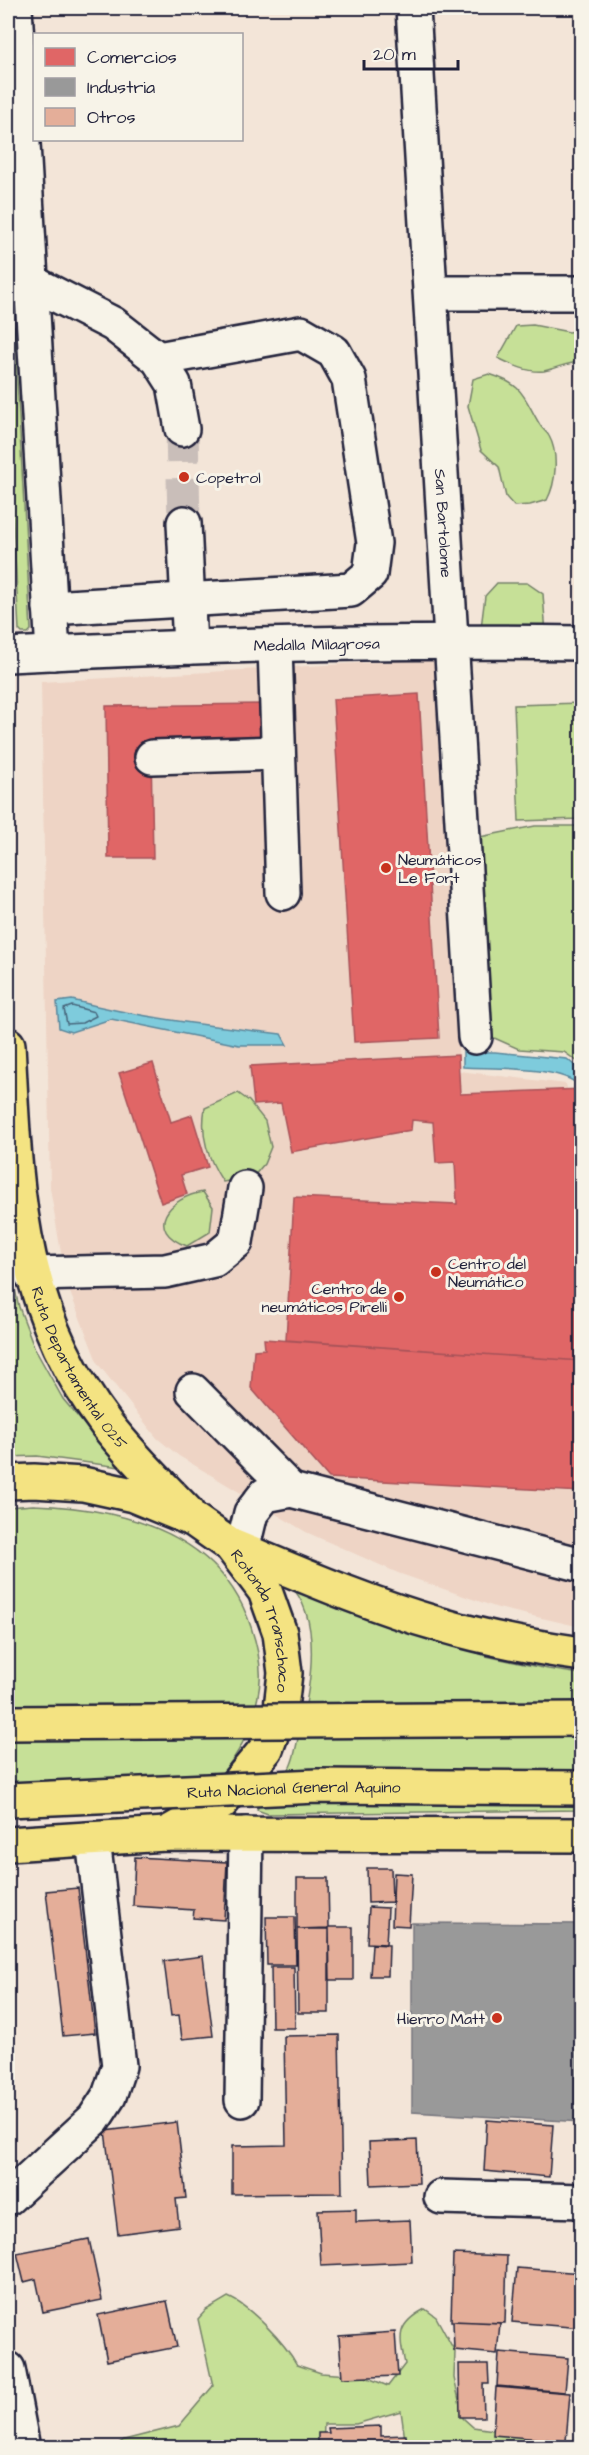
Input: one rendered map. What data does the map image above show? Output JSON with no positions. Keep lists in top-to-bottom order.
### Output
{
  "streets": {
    "highway": ["Ruta Departamental 025", "Rotonda Transchaco", "Ruta Nacional General Aquino"],
    "street": ["San Bartolome", "Medalla Milagrosa"]
  },
  "crossings": [
    ["San Bartolome", "Medalla Milagrosa"],
    ["Ruta Departamental 025", "Rotonda Transchaco"]
  ],
  "places": [
    "Copetrol",
    "Neumáticos Le Fort",
    "Centro del Neumático",
    "Centro de neumáticos Pirelli",
    "Hierro Matt"
  ],
  "legend": ["Comercios", "Industria", "Otros"],
  "scale_bar": "20 m"
}
